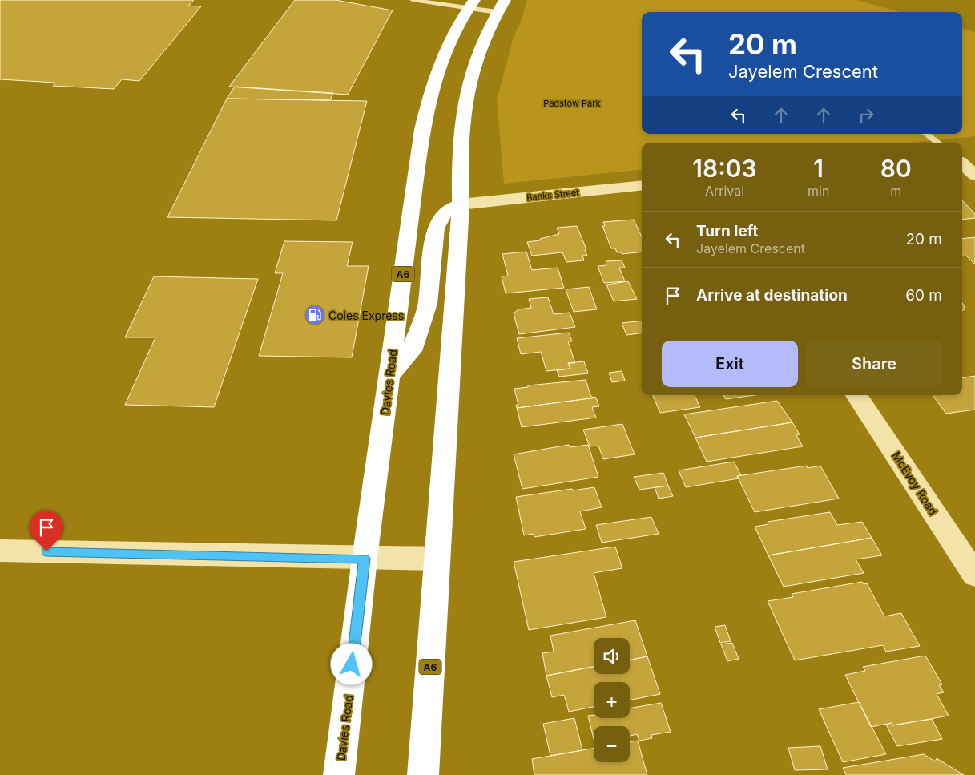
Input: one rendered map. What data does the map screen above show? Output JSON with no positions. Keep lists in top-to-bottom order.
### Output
{
  "streets": {
    "highway": ["A6", "Davies Road"],
    "street": ["Banks Street", "McEvoy Road"]
  },
  "crossings": [
    ["Banks Street", "A6"]
  ],
  "parks": ["Padstow Park"],
  "places": {
    "fuel station": ["Coles Express"]
  },
  "page": {
    "turn": ["20 m", "Jayelem Crescent"],
    "eta": [
      "18:03",
      "Arrival",
      "1",
      "min",
      "80",
      "m"
    ],
    "list": [
      {
        "name": "Turn left",
        "note": "Jayelem Crescent",
        "value": "20 m"
      },
      {
        "name": "Arrive at destination",
        "value": "60 m"
      }
    ],
    "buttons": ["Exit", "Share"],
    "map_buttons": ["+", "−"]
  }
}
